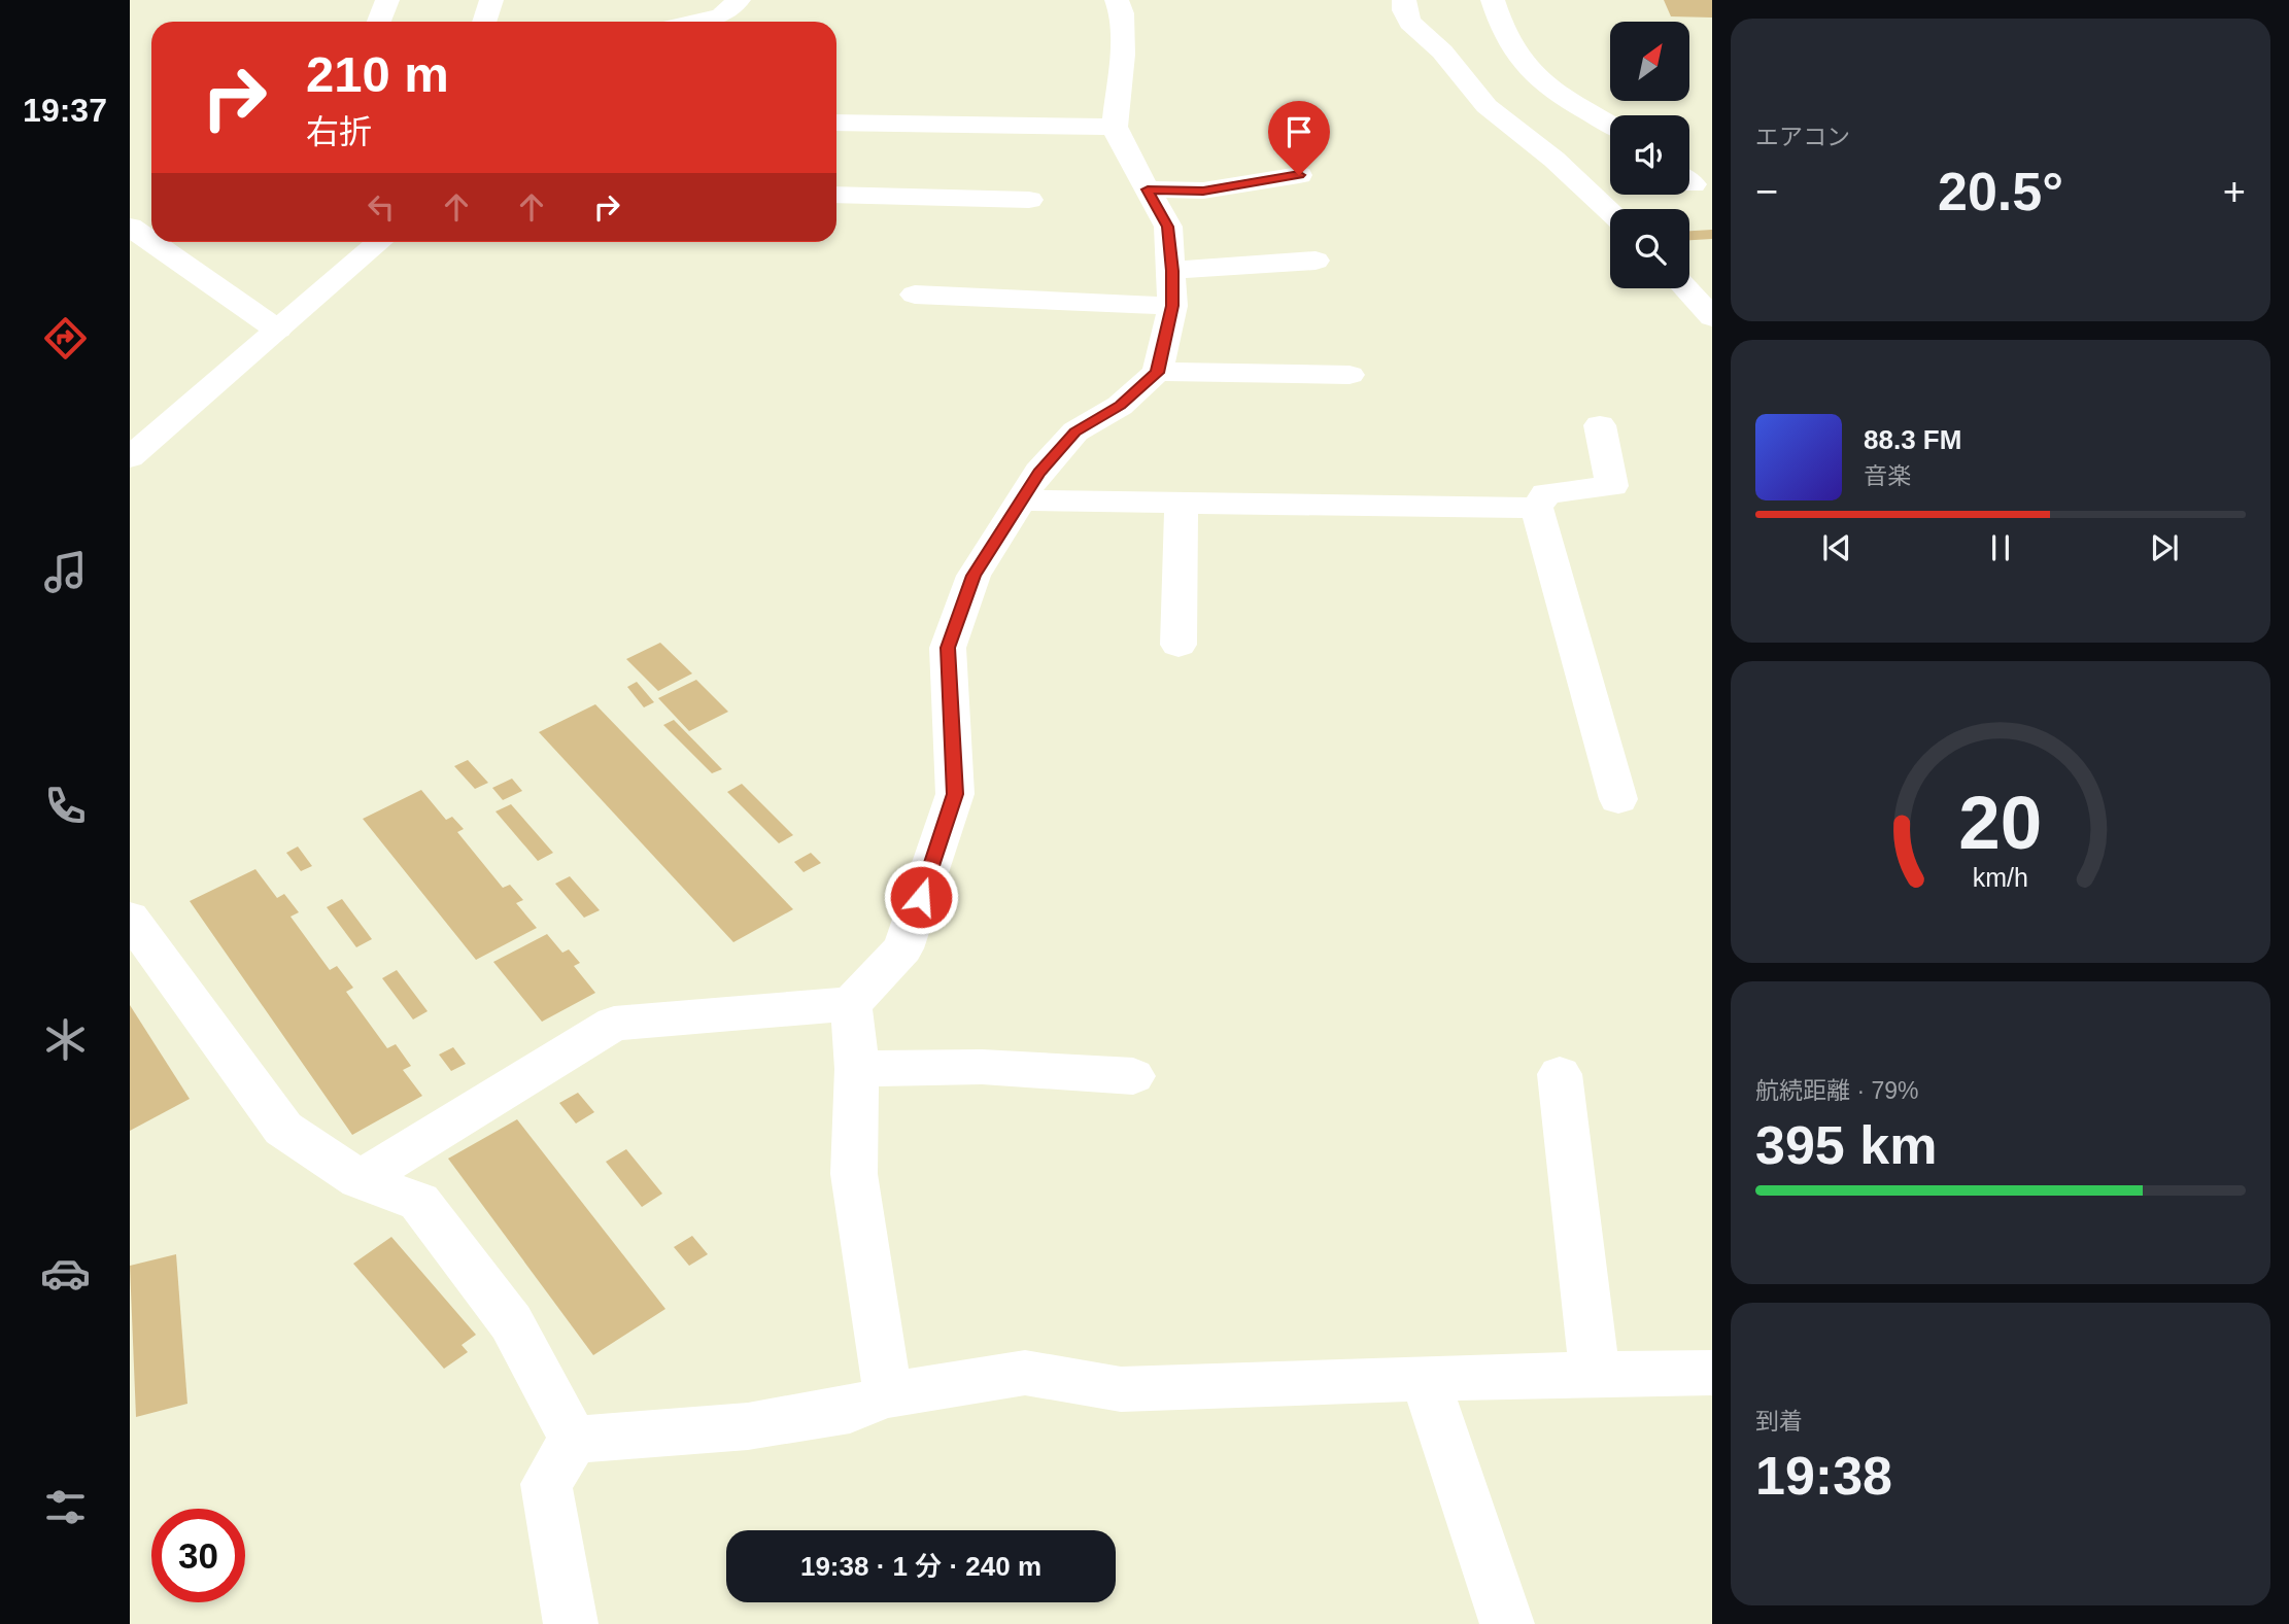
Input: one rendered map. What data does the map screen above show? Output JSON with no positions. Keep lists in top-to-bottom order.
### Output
{
  "north": "top right",
  "page": {
    "tabs": "19:37",
    "tile": [
      "エアコン",
      ["航続距離 · 79%", "395 km"],
      ["到着", "19:38"]
    ],
    "turn": ["210 m", "右折"],
    "heat": ["−", "20.5°", "+"],
    "song": ["88.3 FM", "音楽"],
    "limit": "30",
    "trip": "19:38 · 1 分 · 240 m",
    "gauge": ["20", "km/h"]
  }
}
